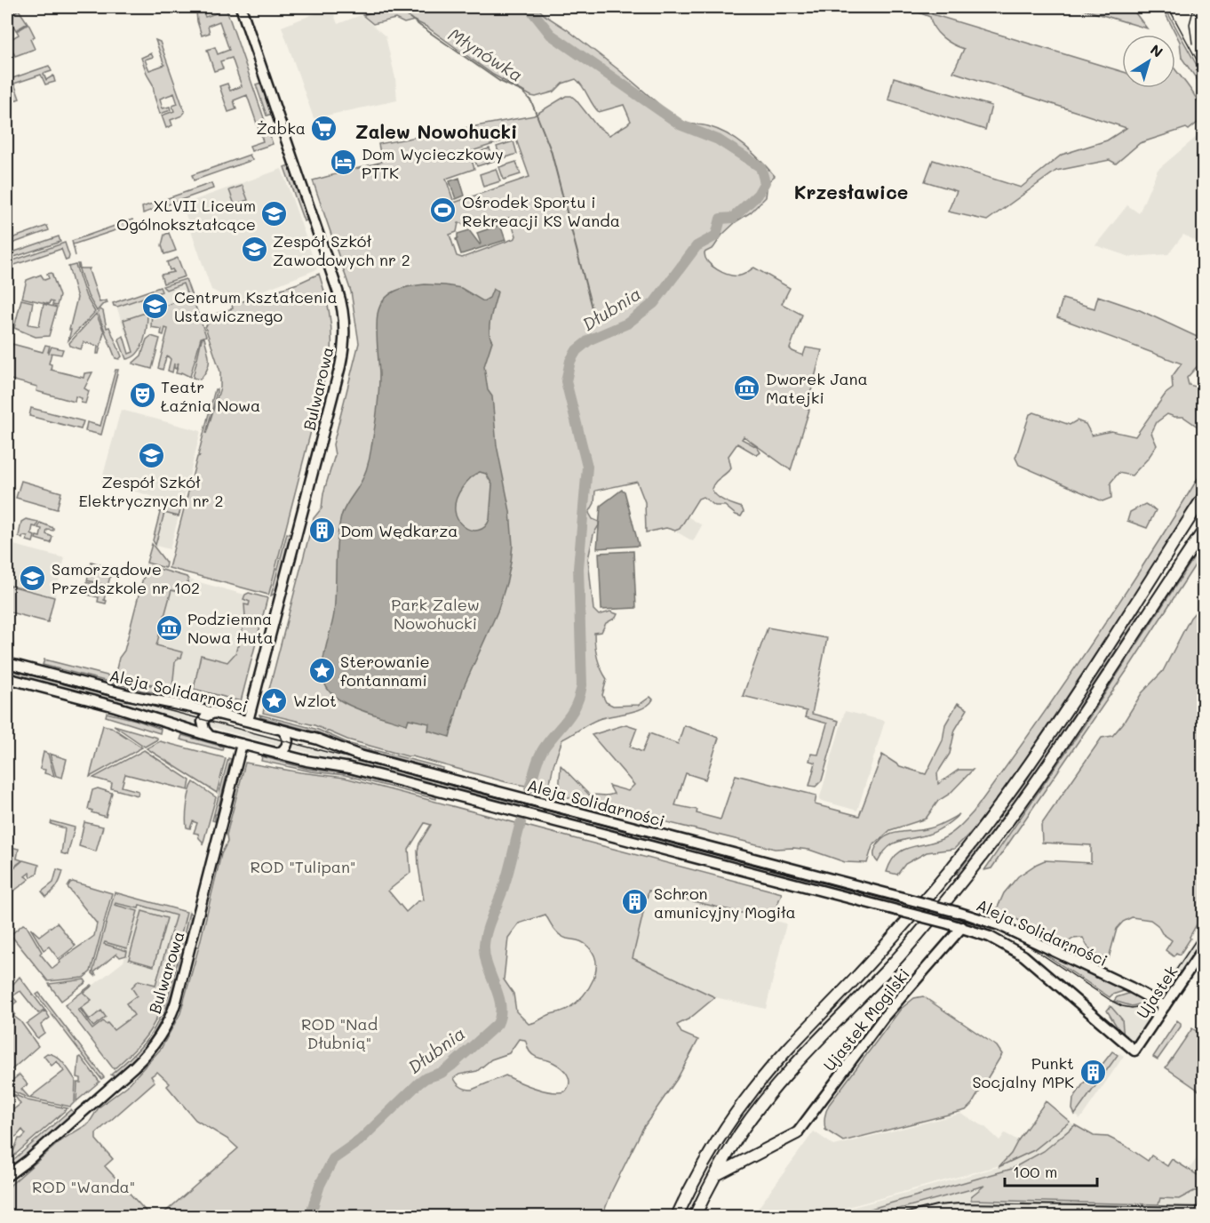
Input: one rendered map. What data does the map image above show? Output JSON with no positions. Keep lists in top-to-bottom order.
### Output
{
  "streets": {
    "street": [
      "Bulwarowa",
      "Aleja Solidarności",
      "Ujastek",
      "Ujastek Mogilski"
    ]
  },
  "crossings": [
    ["Bulwarowa", "Aleja Solidarności"],
    ["Aleja Solidarności", "Ujastek"],
    ["Aleja Solidarności", "Ujastek Mogilski"]
  ],
  "districts": ["Zalew Nowohucki", "Krzesławice"],
  "water": ["Młynówka", "Dłubnia"],
  "parks": [
    "Park Zalew Nowohucki",
    "ROD \"Tulipan\"",
    "ROD \"Nad Dłubnią\"",
    "ROD \"Wanda\""
  ],
  "places": {
    "supermarket": ["Żabka"],
    "hotel": ["Dom Wycieczkowy PTTK"],
    "sports": ["Ośrodek Sportu i Rekreacji KS Wanda"],
    "school or university": [
      "XLVII Liceum Ogólnokształcące",
      "Zespół Szkół Zawodowych nr 2",
      "Centrum Kształcenia Ustawicznego",
      "Zespół Szkół Elektrycznych nr 2",
      "Samorządowe Przedszkole nr 102"
    ],
    "museum": ["Dworek Jana Matejki", "Podziemna Nowa Huta"],
    "theatre": ["Teatr Łaźnia Nowa"],
    "building": ["Dom Wędkarza", "Schron amunicyjny Mogiła", "Punkt Socjalny MPK"],
    "place": ["Sterowanie fontannami", "Wzlot"]
  },
  "scale_bar": "100 m",
  "north": "top right"
}
